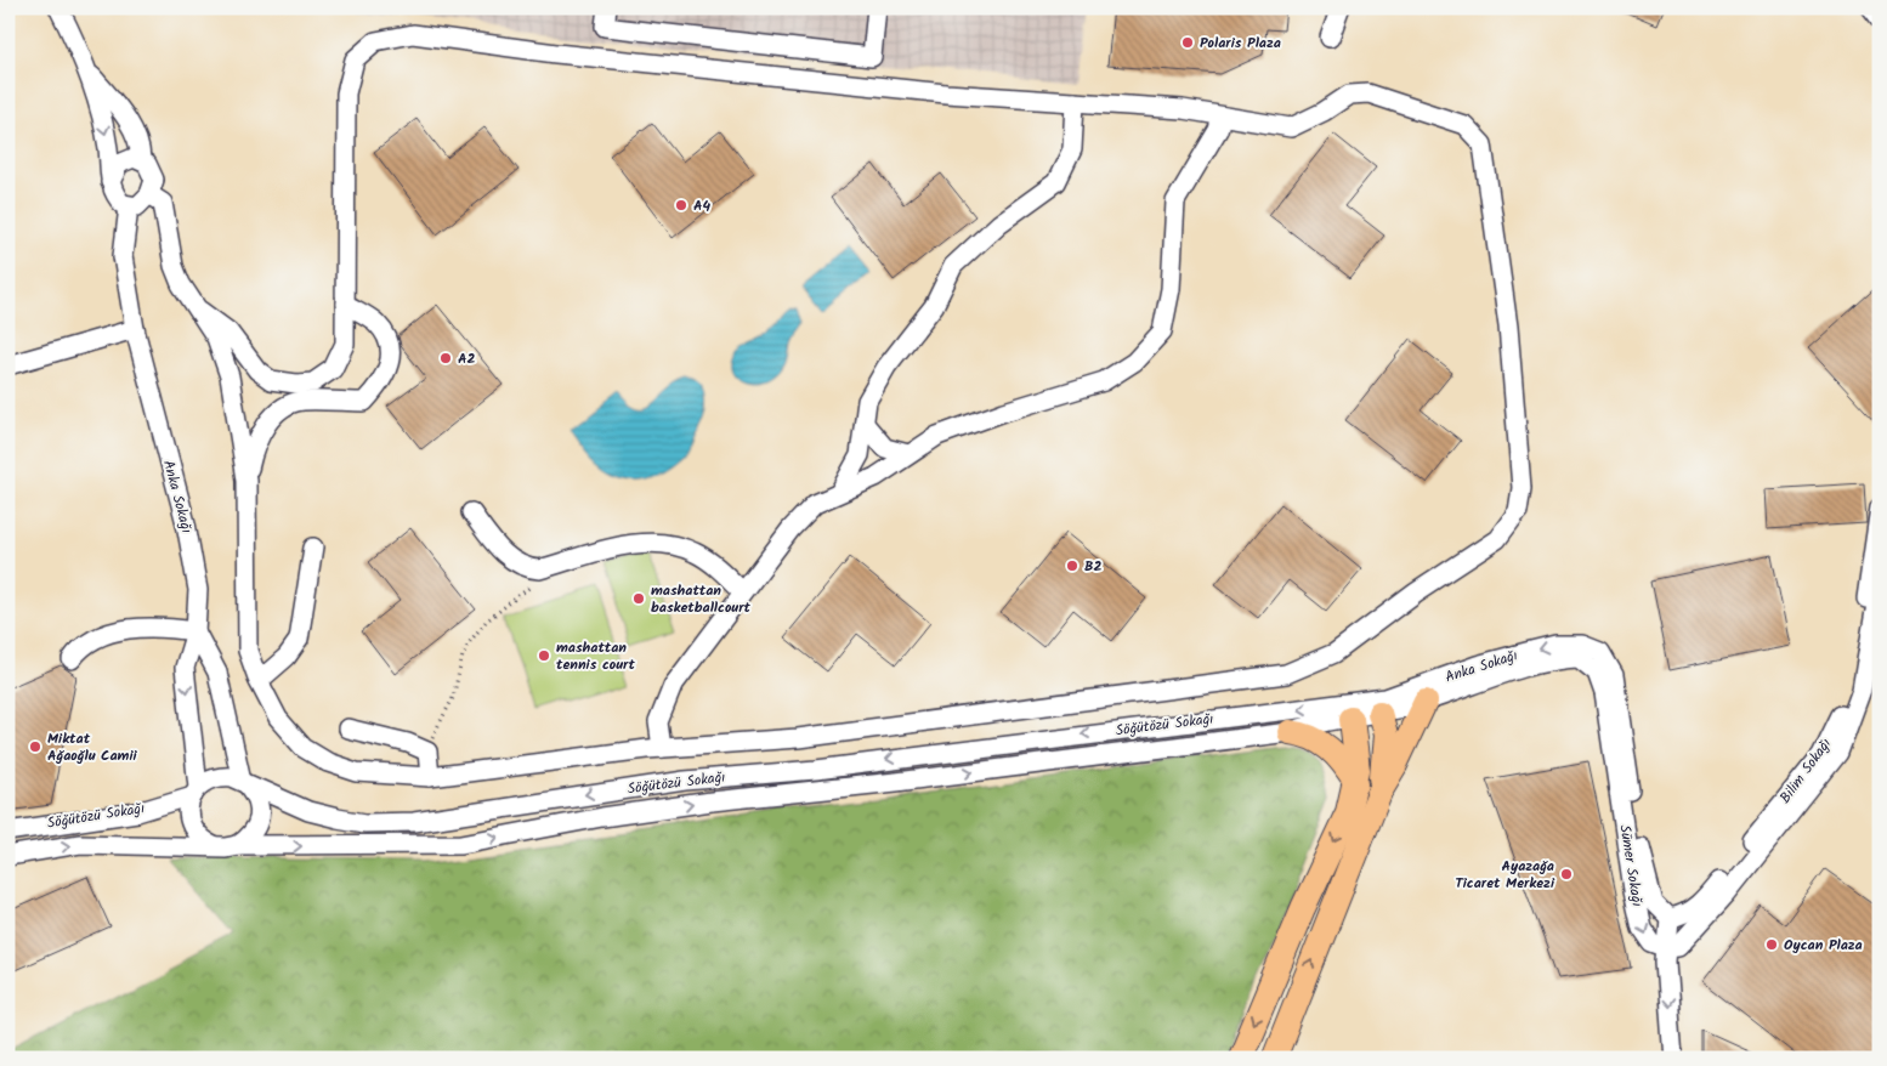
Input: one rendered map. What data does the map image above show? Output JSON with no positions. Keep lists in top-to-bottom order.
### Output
{
  "streets": {
    "street": [
      "Anka Sokağı",
      "Söğütözü Sokağı",
      "Bilim Sokağı",
      "Sümer Sokağı"
    ]
  },
  "crossings": [
    ["Anka Sokağı", "Söğütözü Sokağı"],
    ["Anka Sokağı", "Sümer Sokağı"],
    ["Bilim Sokağı", "Sümer Sokağı"]
  ],
  "places": [
    "Polaris Plaza",
    "A4",
    "A2",
    "B2",
    "mashattan basketballcourt",
    "mashattan tennis court",
    "Miktat Ağaoğlu Camii",
    "Ayazağa Ticaret Merkezi",
    "Oycan Plaza"
  ]
}
